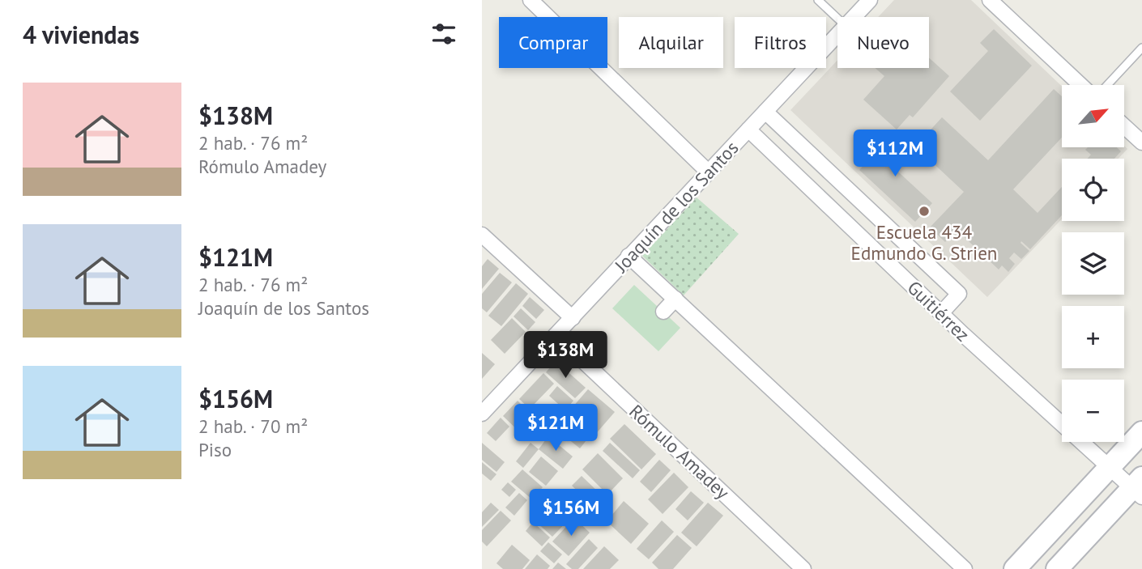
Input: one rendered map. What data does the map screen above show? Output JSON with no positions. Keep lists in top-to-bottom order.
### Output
{
  "streets": {
    "street": ["Joaquín de los Santos", "Guitiérrez", "Rómulo Amadey"]
  },
  "crossings": [
    ["Joaquín de los Santos", "Guitiérrez"],
    ["Joaquín de los Santos", "Rómulo Amadey"]
  ],
  "places": ["Escuela 434 Edmundo G. Strien"],
  "north": "top right",
  "page": {
    "heading": "4 viviendas",
    "chip": [
      "Comprar",
      "Alquilar",
      "Filtros",
      "Nuevo"
    ],
    "list": [
      {
        "name": "$138M",
        "note": "2 hab. · 76 m² · Rómulo Amadey"
      },
      {
        "name": "$121M",
        "note": "2 hab. · 76 m² · Joaquín de los Santos"
      },
      {
        "name": "$156M",
        "note": "2 hab. · 70 m² · Piso"
      }
    ],
    "map_buttons": ["+", "−"],
    "price": [
      "$112M",
      "$138M",
      "$121M",
      "$156M"
    ]
  }
}
